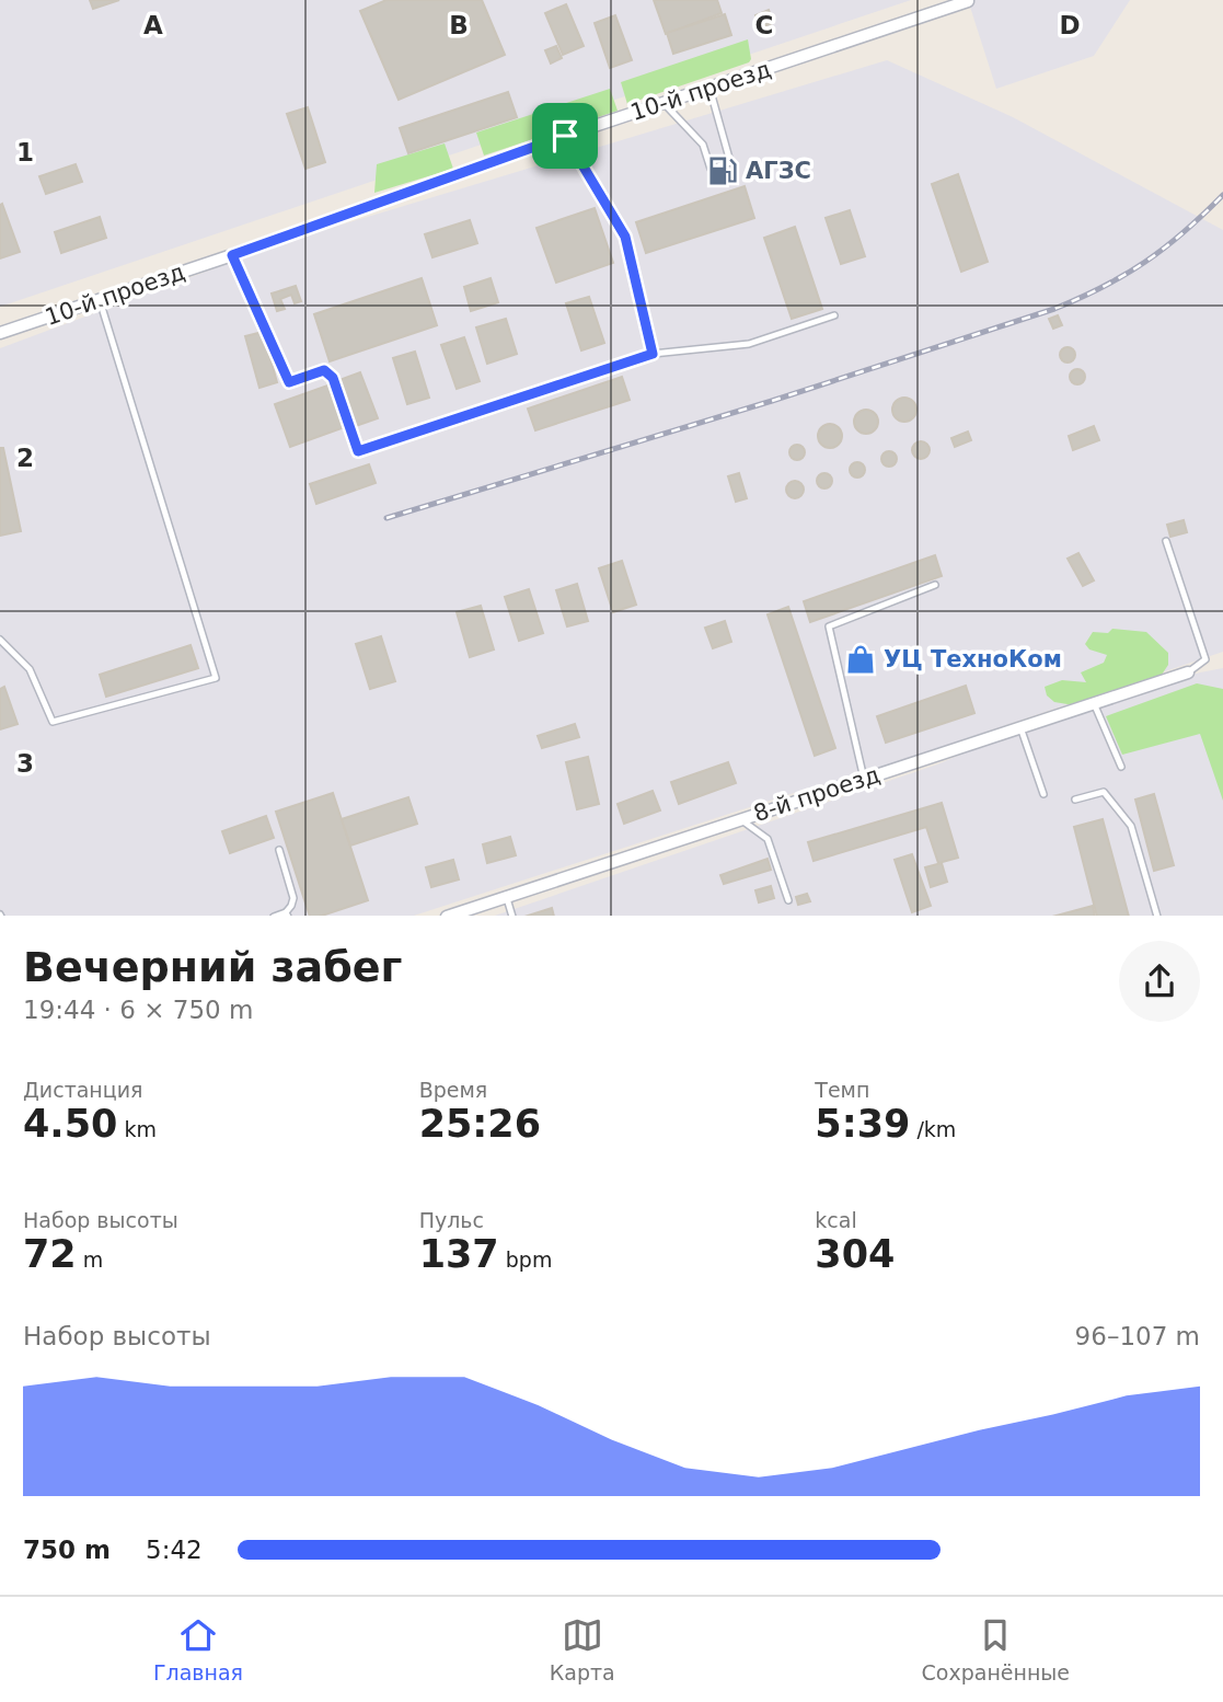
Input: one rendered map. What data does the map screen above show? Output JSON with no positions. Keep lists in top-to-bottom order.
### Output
{
  "streets": {
    "street": ["10-й проезд", "8-й проезд"]
  },
  "places": {
    "fuel station": ["АГЗС"],
    "shop": ["УЦ ТехноКом"]
  },
  "page": {
    "heading": ["Вечерний забег", "19:44 · 6 × 750 m"],
    "stats": [
      ["Дистанция", "4.50 km"],
      ["Время", "25:26"],
      ["Темп", "5:39 /km"],
      ["Набор высоты", "72 m"],
      ["Пульс", "137 bpm"],
      ["kcal", "304"]
    ],
    "chart": ["Набор высоты", "96–107 m"],
    "list": [
      {
        "name": "750 m",
        "note": "5:42"
      }
    ],
    "tabs": ["Главная", "Карта", "Сохранённые"]
  },
  "grid": {
    "columns": [
      "A",
      "B",
      "C",
      "D"
    ],
    "rows": ["1", "2", "3"]
  }
}
